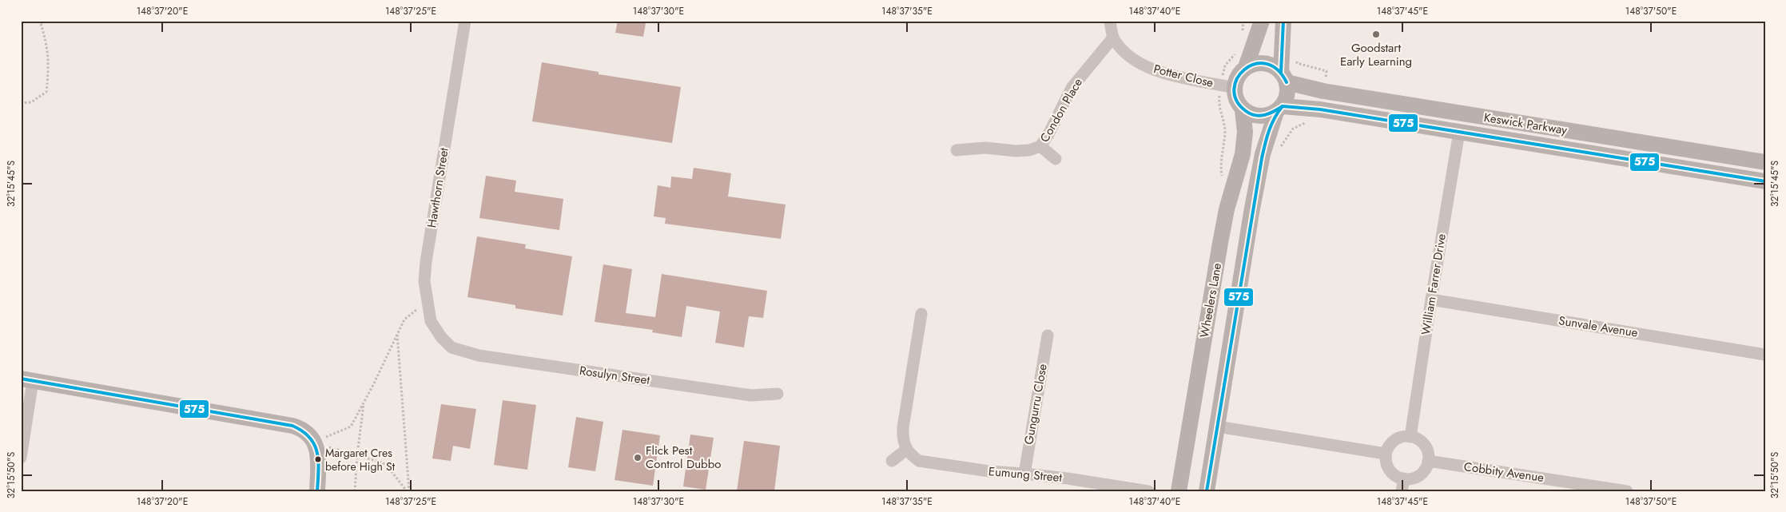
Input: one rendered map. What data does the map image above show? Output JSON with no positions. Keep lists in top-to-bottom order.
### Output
{
  "streets": {
    "street": [
      "Potter Close",
      "Condon Place",
      "Keswick Parkway",
      "Hawthorn Street",
      "William Farrer Drive",
      "Wheelers Lane",
      "Sunvale Avenue",
      "Rosulyn Street",
      "Gungurru Close",
      "Cobbity Avenue",
      "Eumung Street"
    ]
  },
  "crossings": [
    ["Potter Close", "Condon Place"],
    ["Potter Close", "Keswick Parkway"],
    ["Potter Close", "Wheelers Lane"],
    ["Keswick Parkway", "William Farrer Drive"],
    ["Keswick Parkway", "Wheelers Lane"],
    ["Hawthorn Street", "Rosulyn Street"],
    ["William Farrer Drive", "Sunvale Avenue"],
    ["William Farrer Drive", "Cobbity Avenue"],
    ["Gungurru Close", "Eumung Street"]
  ],
  "places": ["Goodstart Early Learning", "Flick Pest Control Dubbo", "Margaret Cres before High St"],
  "lines": ["transit line 575"],
  "coordinates": [
    "148°37'20\"E",
    "148°37'25\"E",
    "148°37'30\"E",
    "148°37'35\"E",
    "148°37'40\"E",
    "148°37'45\"E",
    "148°37'50\"E",
    "32°15'45\"S",
    "32°15'50\"S"
  ]
}
